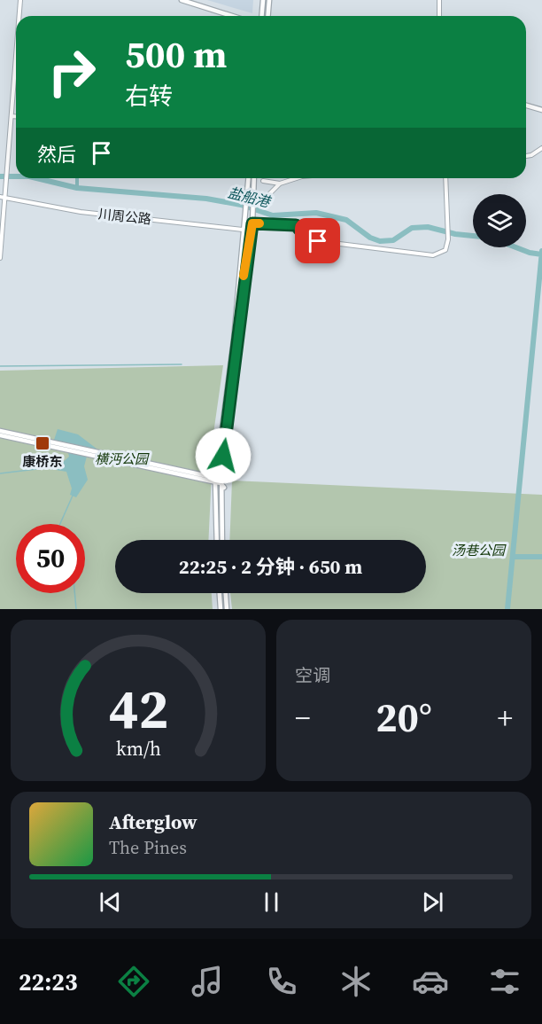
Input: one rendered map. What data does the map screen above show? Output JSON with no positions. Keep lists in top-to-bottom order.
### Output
{
  "streets": {
    "street": ["川周公路"]
  },
  "water": ["盐船港"],
  "parks": ["横沔公园", "汤巷公园"],
  "places": {
    "transit": ["康桥东"]
  },
  "page": {
    "turn": ["500 m", "右转"],
    "then": "然后",
    "limit": "50",
    "trip": "22:25 · 2 分钟 · 650 m",
    "tile": "空调",
    "heat": ["−", "20°", "+"],
    "song": ["Afterglow", "The Pines"],
    "tabs": "22:23",
    "gauge": ["42", "km/h"]
  }
}
